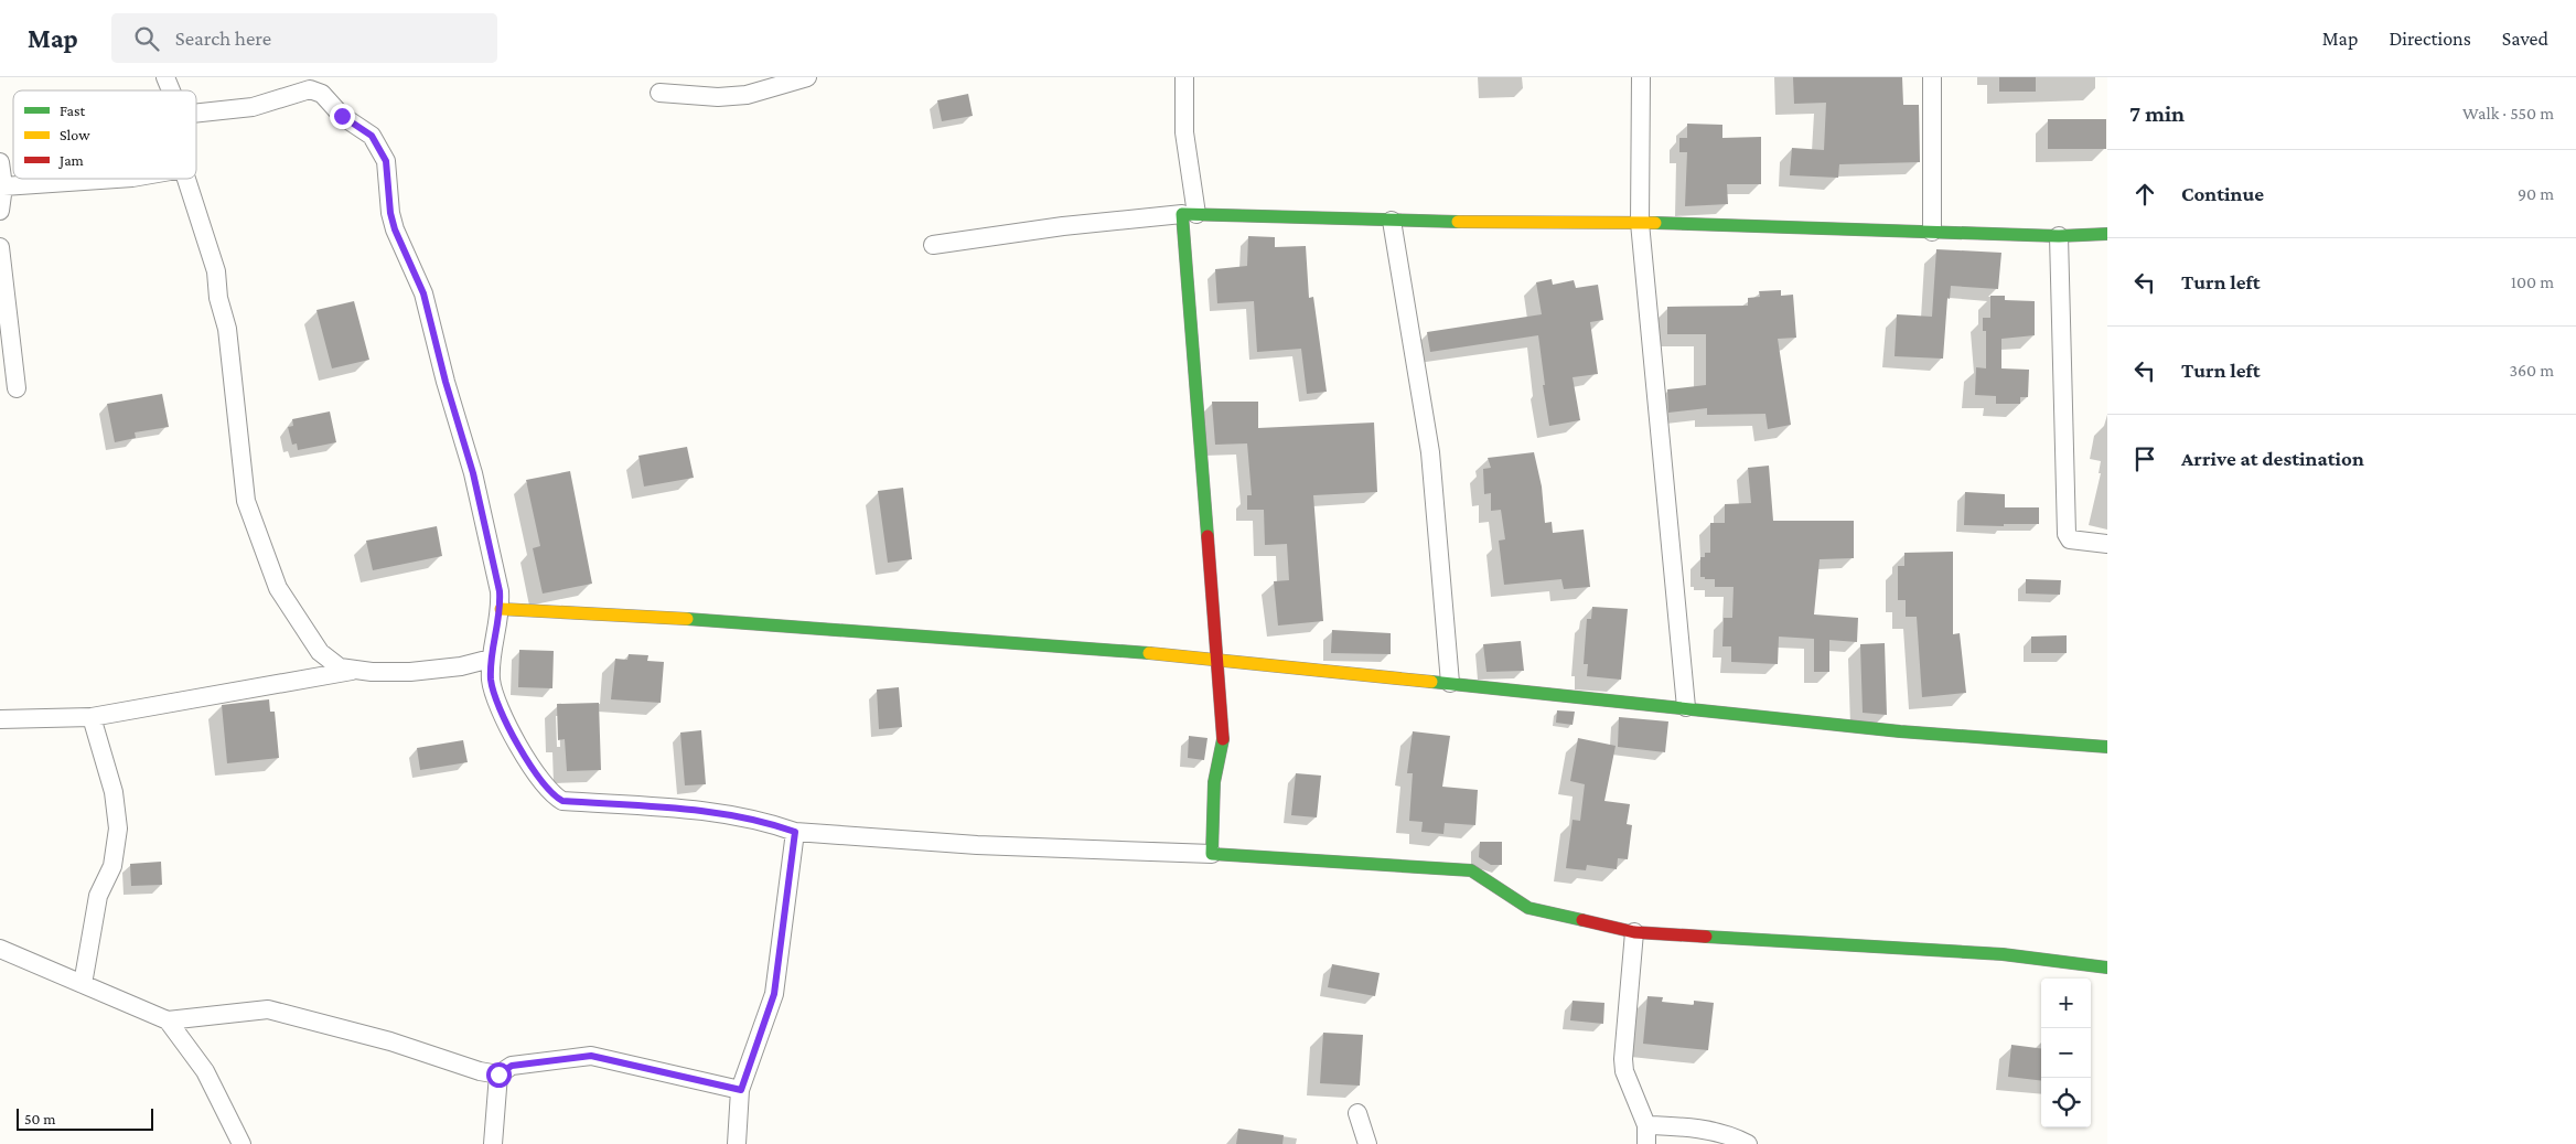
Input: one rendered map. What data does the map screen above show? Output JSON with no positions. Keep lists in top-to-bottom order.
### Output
{
  "legend": ["Fast", "Slow", "Jam"],
  "scale_bar": "50 m",
  "page": {
    "header": "Map",
    "search": "Search here",
    "nav": ["Map", "Directions", "Saved"],
    "heading": ["7 min", "Walk · 550 m"],
    "list": [
      ["Continue", "90 m"],
      ["Turn left", "100 m"],
      ["Turn left", "360 m"],
      "Arrive at destination"
    ],
    "map_buttons": ["+", "−"],
    "scale": "50 m"
  }
}
